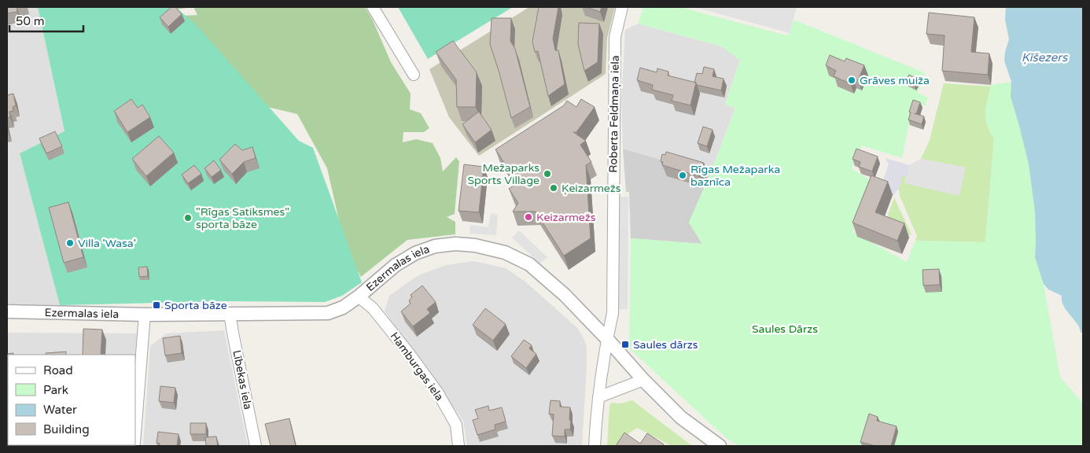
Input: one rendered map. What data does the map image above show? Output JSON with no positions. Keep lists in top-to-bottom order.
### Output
{
  "streets": {
    "street": [
      "Roberta Feldmaņa iela",
      "Ezermalas iela",
      "Hamburgas iela",
      "Lībekas iela"
    ]
  },
  "crossings": [
    ["Roberta Feldmaņa iela", "Ezermalas iela"],
    ["Ezermalas iela", "Hamburgas iela"],
    ["Ezermalas iela", "Lībekas iela"]
  ],
  "water": ["Ķīšezers"],
  "parks": ["Saules Dārzs"],
  "places": {
    "other": [
      "Grāves muiža",
      "Mežaparks Sports Village",
      "Rīgas Mežaparka baznīca",
      "Ķeizarmežs",
      "Keizarmežs",
      "\"Rīgas Satiksmes\" sporta bāze",
      "Villa 'Wasa'"
    ],
    "transit": ["Sporta bāze", "Saules dārzs"]
  },
  "legend": [
    "Road",
    "Park",
    "Water",
    "Building"
  ],
  "scale_bar": "50 m"
}
